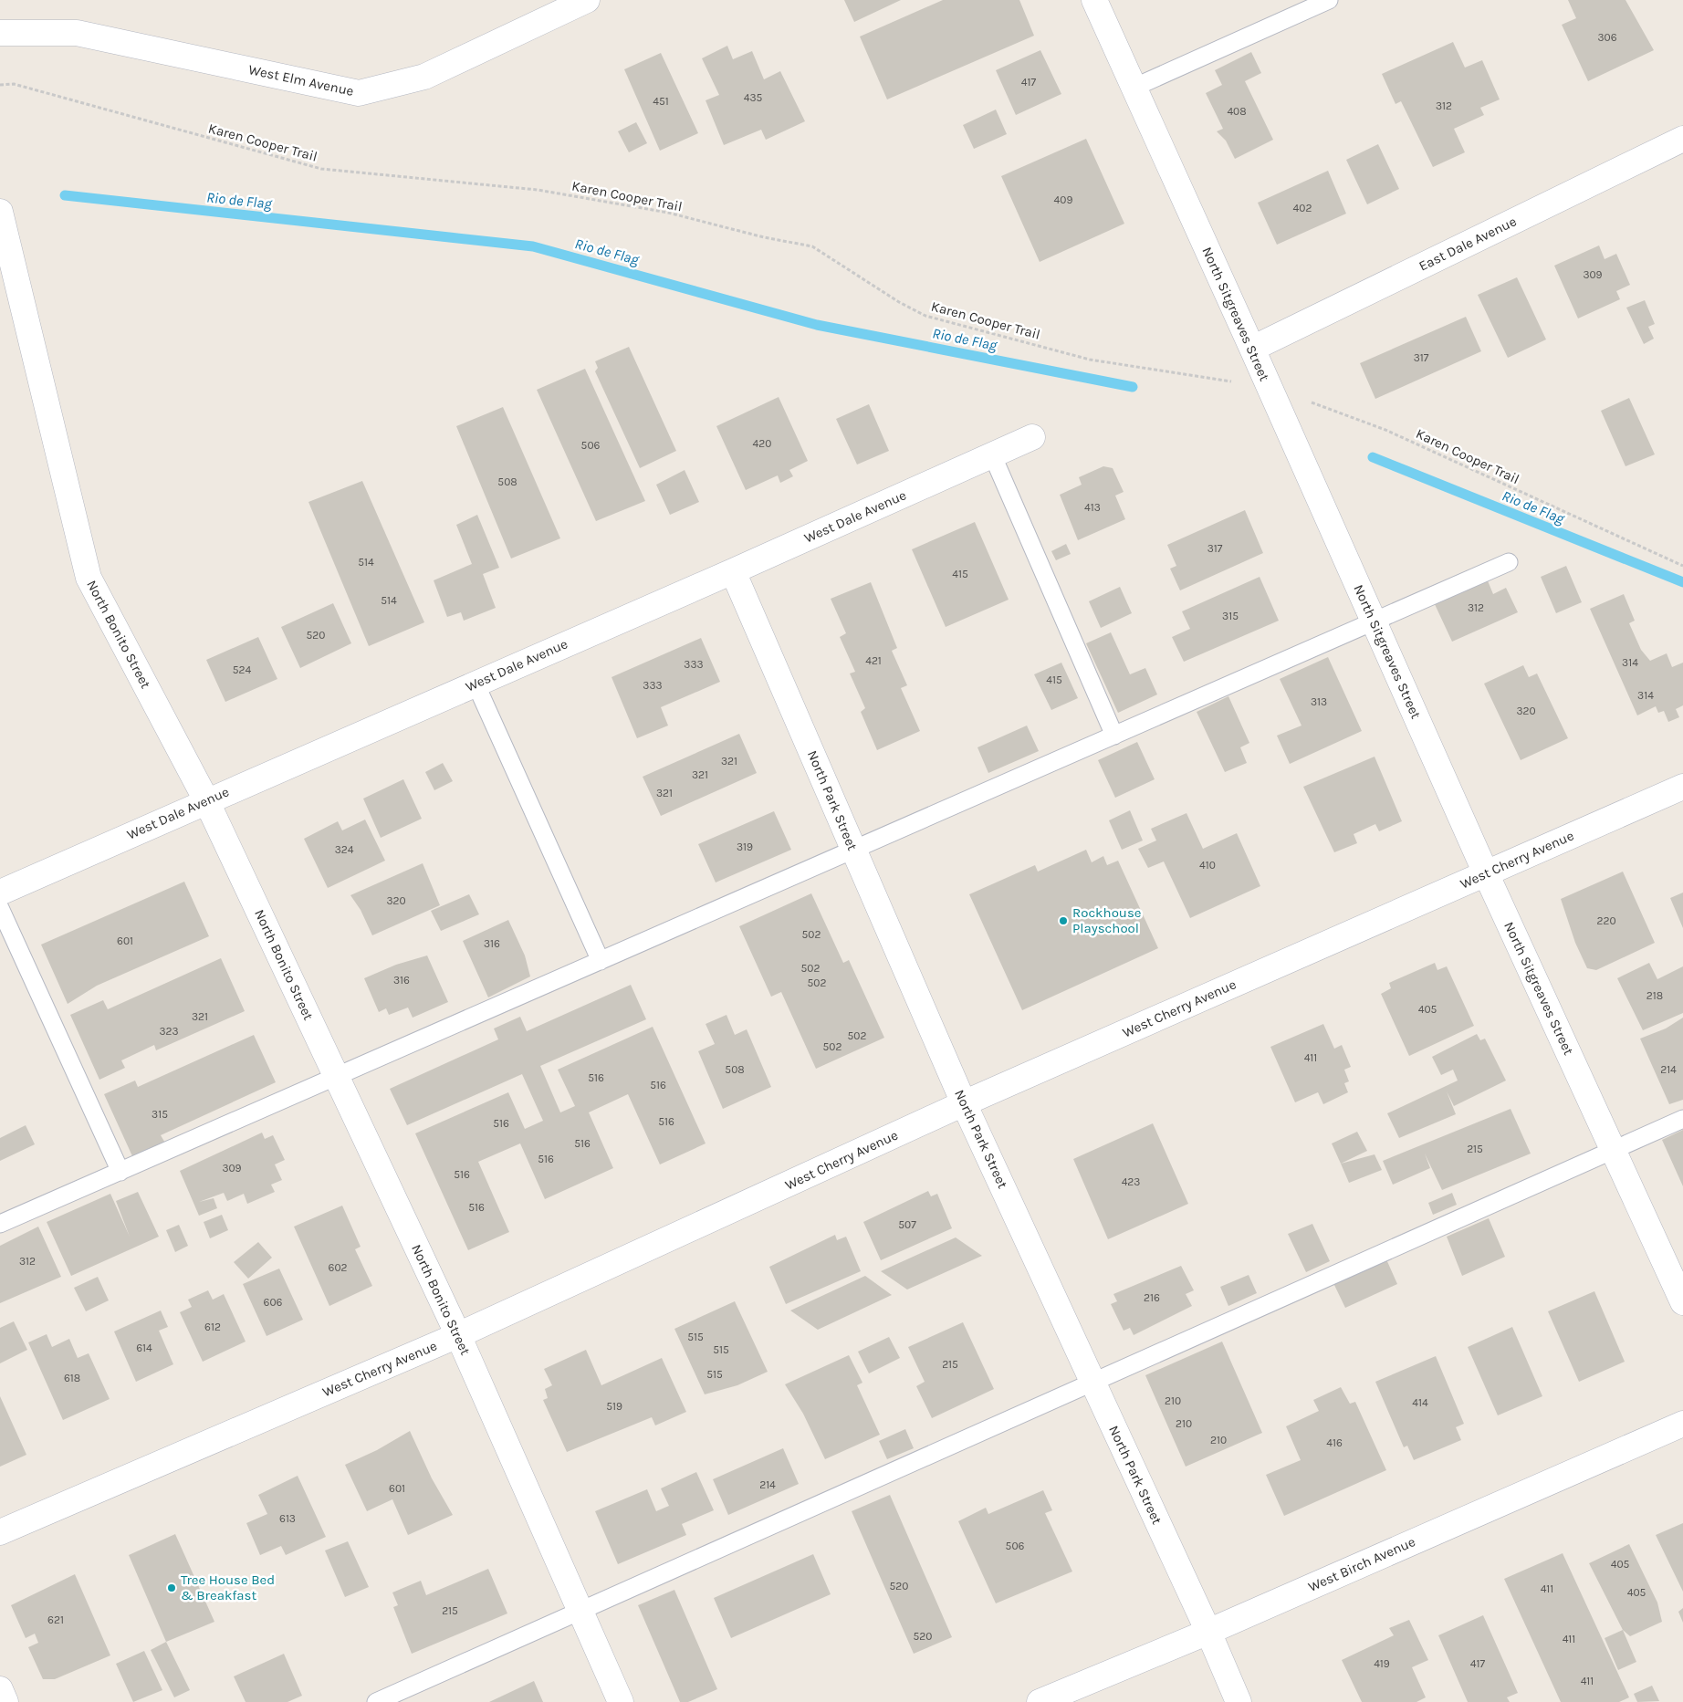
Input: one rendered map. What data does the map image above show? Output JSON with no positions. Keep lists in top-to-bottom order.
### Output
{
  "streets": {
    "street": [
      "West Elm Avenue",
      "East Dale Avenue",
      "North Sitgreaves Street",
      "West Dale Avenue",
      "North Bonito Street",
      "North Park Street",
      "West Cherry Avenue",
      "West Birch Avenue"
    ],
    "path": ["Karen Cooper Trail"]
  },
  "crossings": [
    ["East Dale Avenue", "North Sitgreaves Street"],
    ["North Sitgreaves Street", "West Cherry Avenue"],
    ["West Dale Avenue", "North Bonito Street"],
    ["West Dale Avenue", "North Park Street"],
    ["North Bonito Street", "West Cherry Avenue"],
    ["North Park Street", "West Cherry Avenue"],
    ["North Park Street", "West Birch Avenue"]
  ],
  "water": ["Rio de Flag"],
  "places": ["Rockhouse Playschool", "Tree House Bed & Breakfast"],
  "house_numbers": [
    "306",
    "417",
    "435",
    "451",
    "312",
    "408",
    "409",
    "402",
    "309",
    "317",
    "420",
    "506",
    "508",
    "413",
    "317",
    "514",
    "415",
    "514",
    "312",
    "315",
    "520",
    "421",
    "314",
    "333",
    "524",
    "415",
    "333",
    "314",
    "313",
    "320",
    "321",
    "321",
    "321",
    "319",
    "324",
    "410",
    "320",
    "220",
    "502",
    "601",
    "316",
    "502",
    "316",
    "502",
    "218",
    "405",
    "321",
    "323",
    "502",
    "502",
    "411",
    "508",
    "214",
    "516",
    "516",
    "315",
    "516",
    "516",
    "516",
    "215",
    "516",
    "309",
    "516",
    "423",
    "516",
    "507",
    "312",
    "602",
    "216",
    "606",
    "612",
    "515",
    "614",
    "515",
    "215",
    "515",
    "618",
    "210",
    "414",
    "519",
    "210",
    "210",
    "416",
    "214",
    "601",
    "613",
    "506",
    "405",
    "520",
    "411",
    "405",
    "215",
    "621",
    "520",
    "411",
    "419",
    "417",
    "411"
  ]
}
